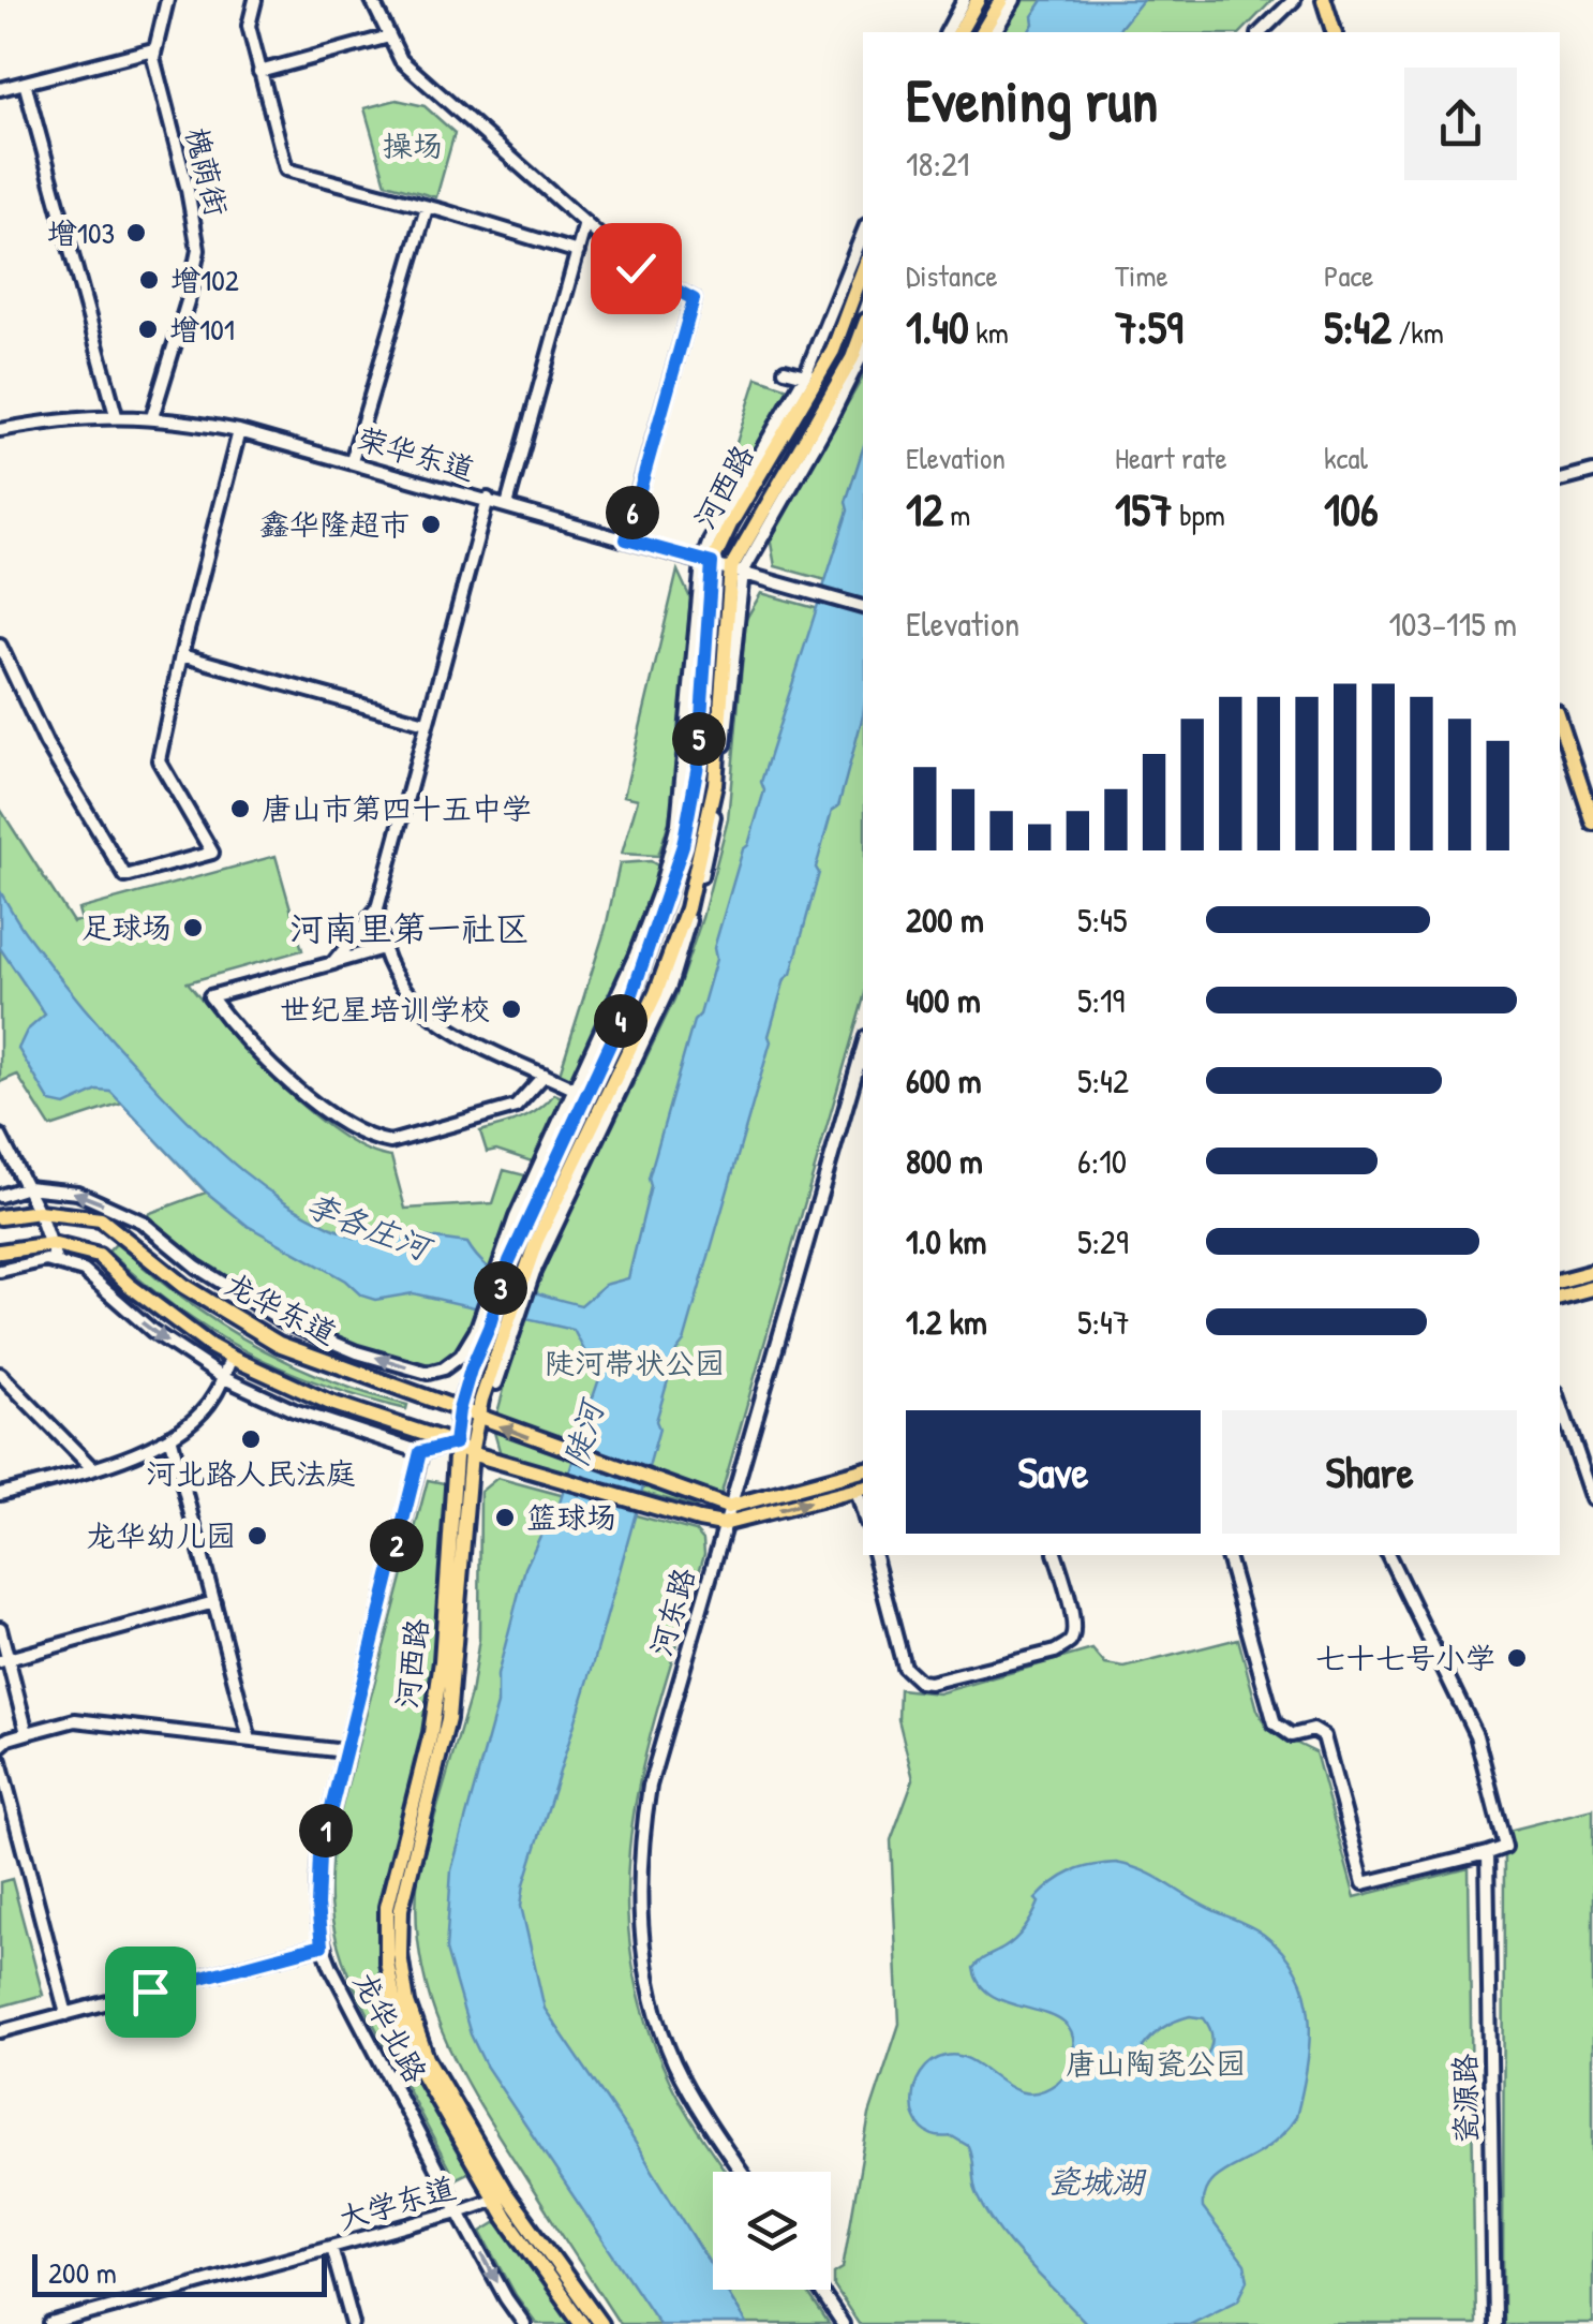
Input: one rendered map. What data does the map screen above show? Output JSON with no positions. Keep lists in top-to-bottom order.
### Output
{
  "streets": {
    "main road": ["河西路", "龙华东道"],
    "street": [
      "槐荫街",
      "荣华东道",
      "河东路",
      "龙华北路",
      "瓷源路",
      "大学东道"
    ]
  },
  "crossings": [
    ["槐荫街", "荣华东道"],
    ["荣华东道", "河西路"],
    ["河西路", "龙华东道"],
    ["河西路", "大学东道"],
    ["龙华东道", "河东路"],
    ["龙华北路", "大学东道"]
  ],
  "districts": ["河南里第一社区"],
  "water": ["李各庄河", "陡河", "瓷城湖"],
  "parks": ["操场", "陡河带状公园", "唐山陶瓷公园"],
  "places": [
    "增103",
    "增102",
    "增101",
    "鑫华隆超市",
    "唐山市第四十五中学",
    "足球场",
    "世纪星培训学校",
    "河北路人民法庭",
    "篮球场",
    "龙华幼儿园",
    "七十七号小学"
  ],
  "scale_bar": "200 m",
  "page": {
    "heading": ["Evening run", "18:21"],
    "stats": [
      ["Distance", "1.40 km"],
      ["Time", "7:59"],
      ["Pace", "5:42 /km"],
      ["Elevation", "12 m"],
      ["Heart rate", "157 bpm"],
      ["kcal", "106"]
    ],
    "pins": [
      "6",
      "5",
      "4",
      "3",
      "2",
      "1"
    ],
    "chart": ["Elevation", "103–115 m"],
    "list": [
      {
        "name": "200 m",
        "note": "5:45"
      },
      {
        "name": "400 m",
        "note": "5:19"
      },
      {
        "name": "600 m",
        "note": "5:42"
      },
      {
        "name": "800 m",
        "note": "6:10"
      },
      {
        "name": "1.0 km",
        "note": "5:29"
      },
      {
        "name": "1.2 km",
        "note": "5:47"
      }
    ],
    "buttons": ["Save", "Share"],
    "scale": "200 m"
  }
}
